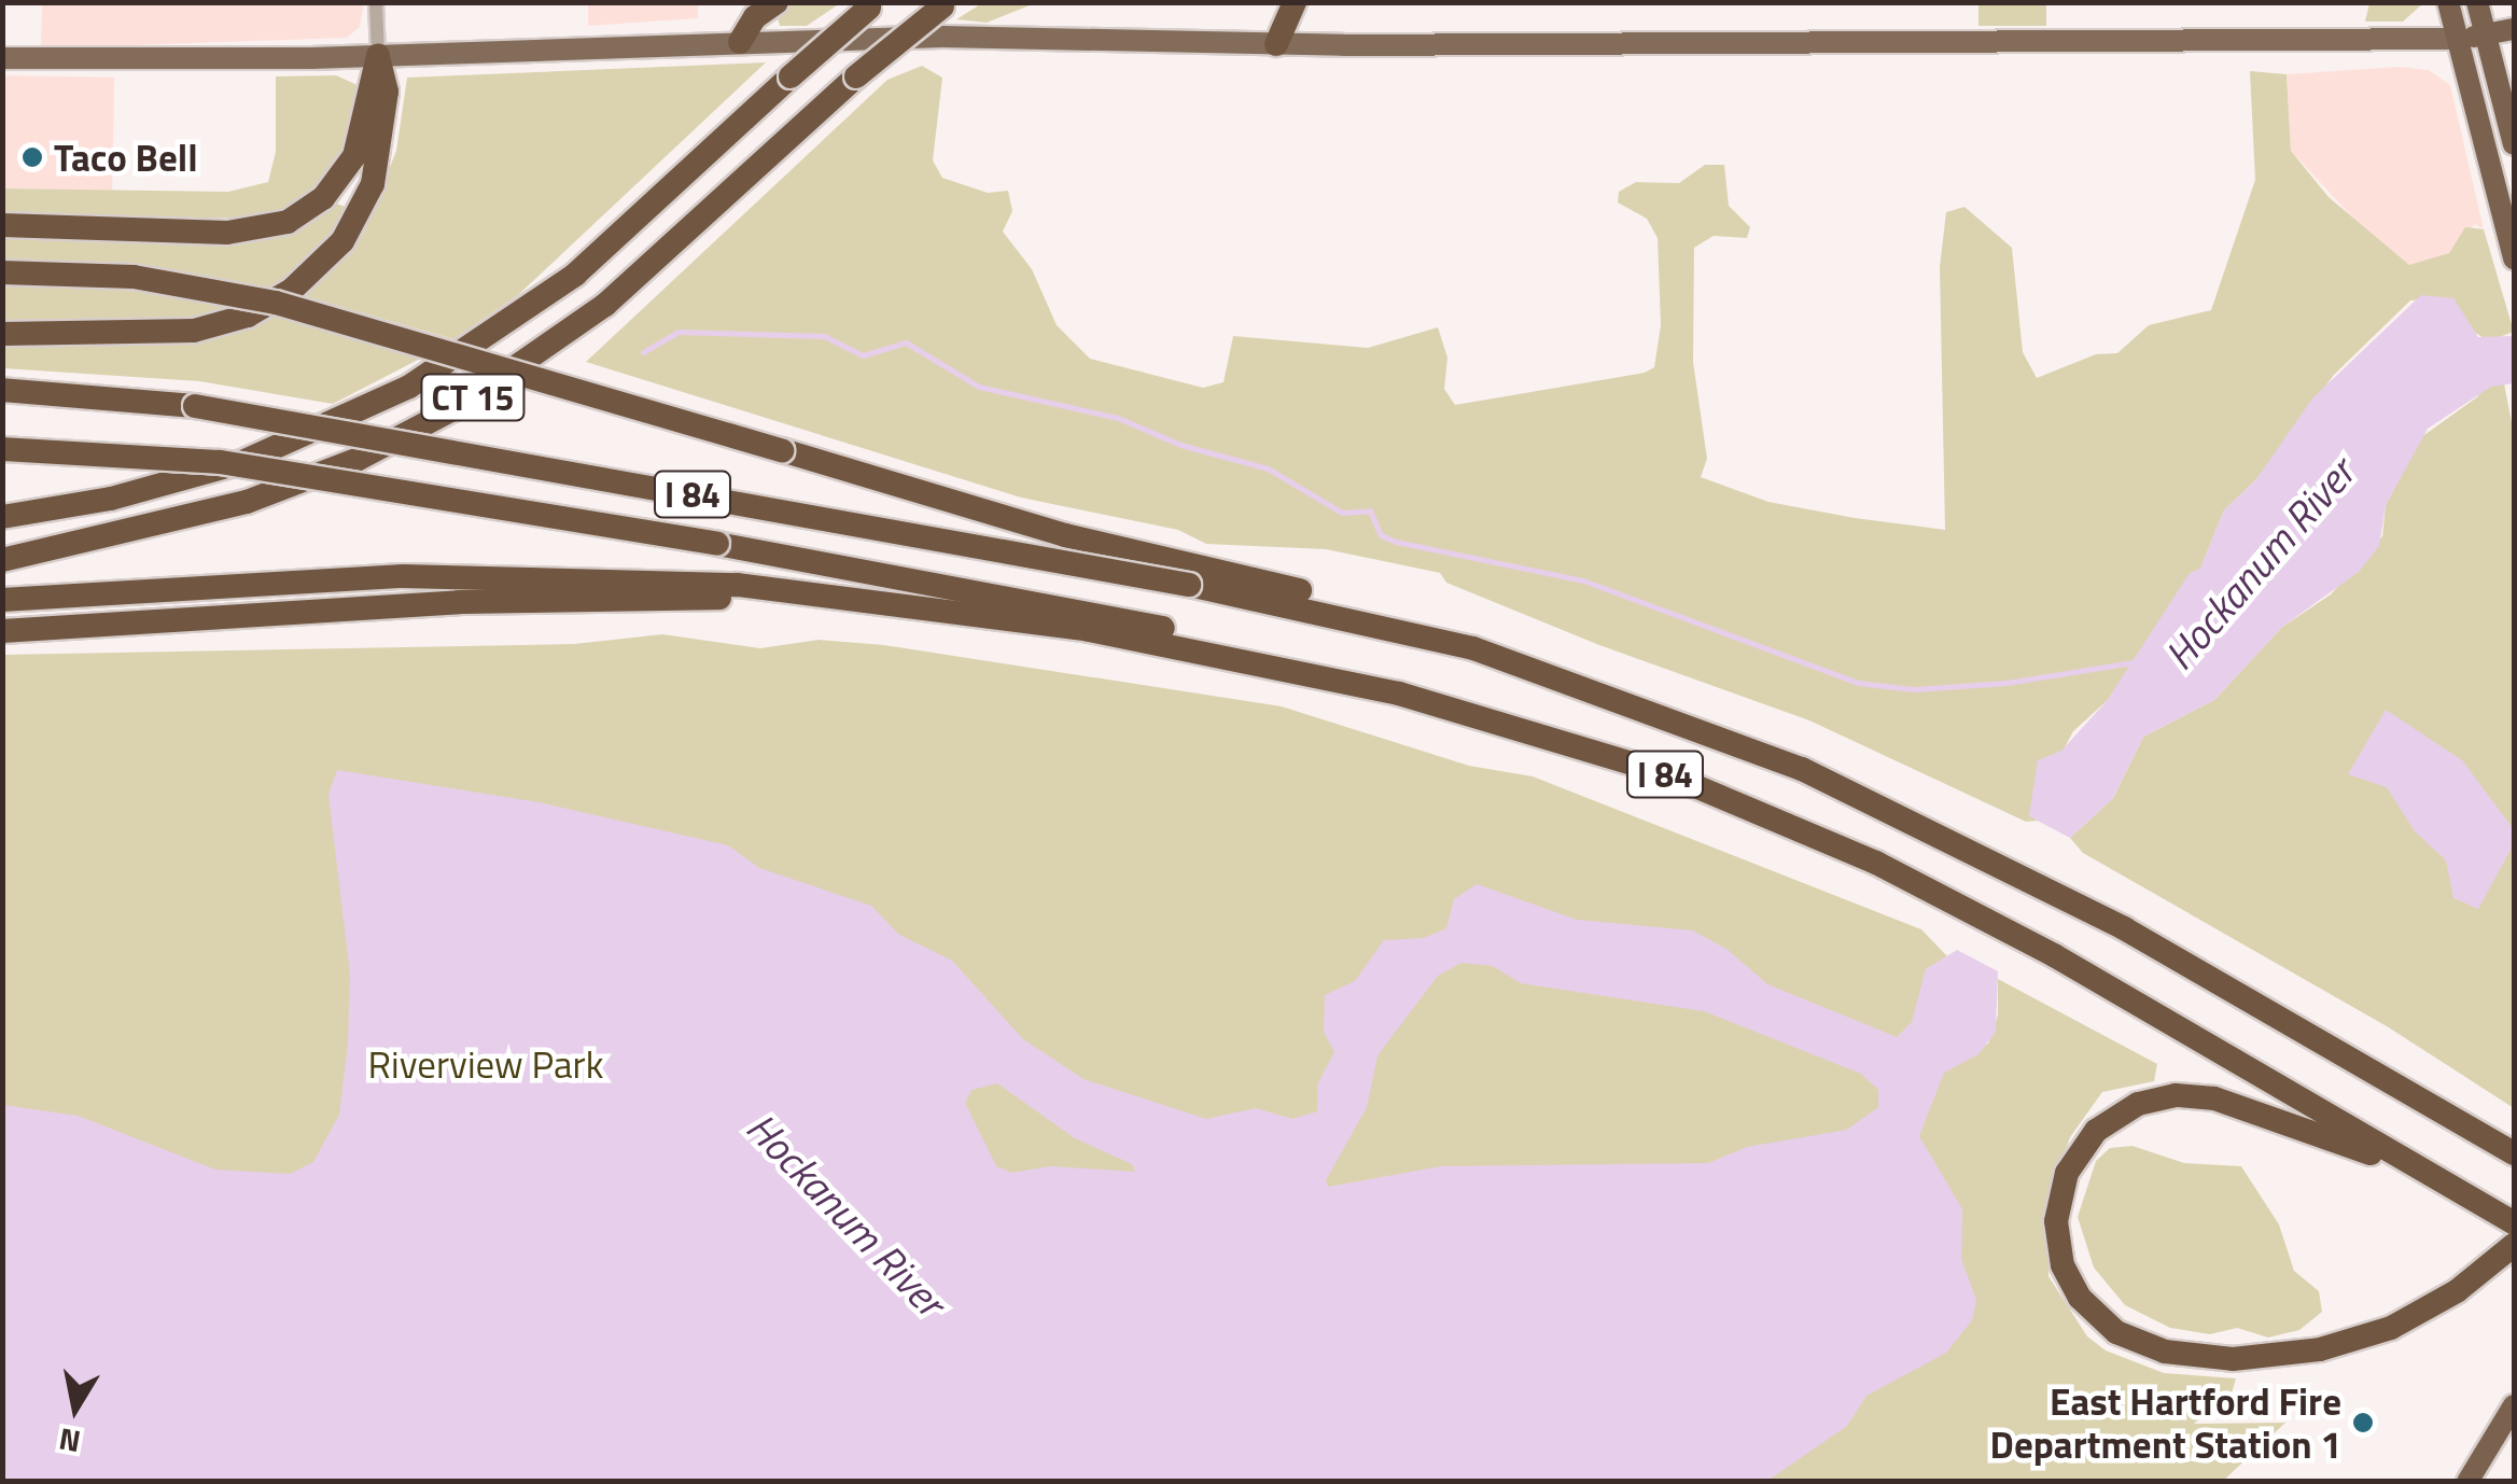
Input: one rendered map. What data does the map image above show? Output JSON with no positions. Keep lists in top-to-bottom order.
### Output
{
  "streets": {
    "highway": ["CT 15", "I 84"]
  },
  "water": ["Hockanum River"],
  "parks": ["Riverview Park"],
  "places": ["Taco Bell", "East Hartford Fire Department Station 1"],
  "north": "bottom"
}
